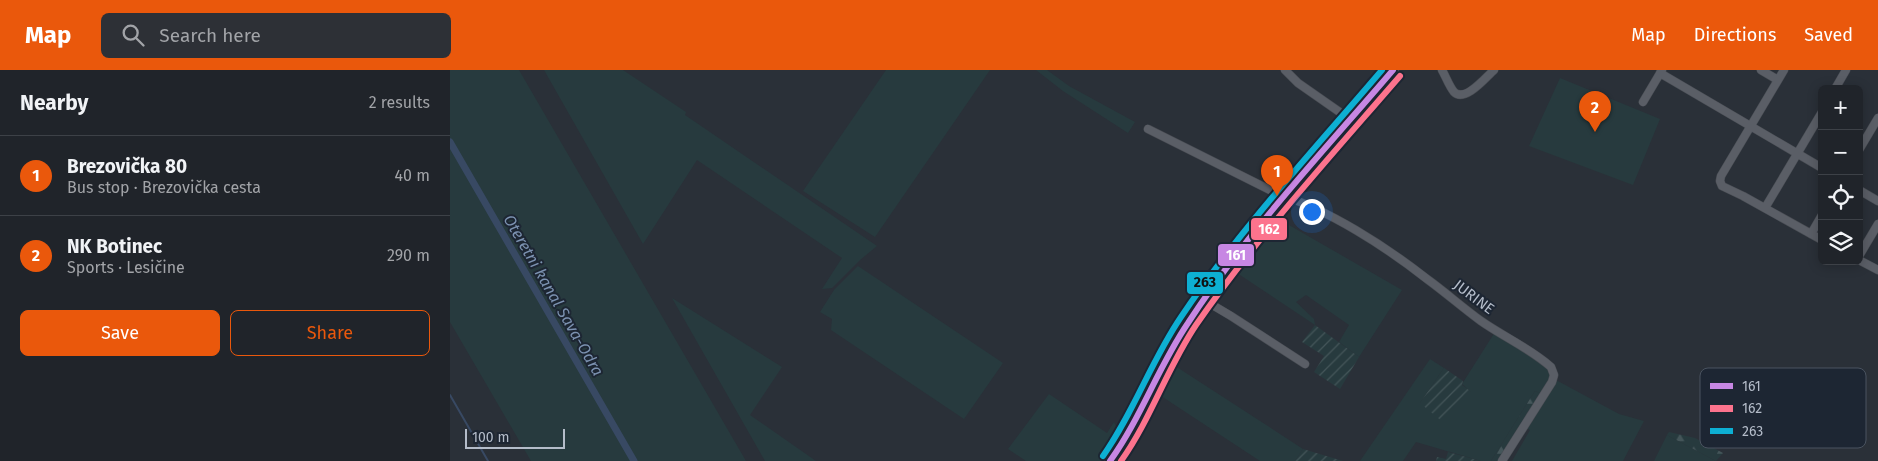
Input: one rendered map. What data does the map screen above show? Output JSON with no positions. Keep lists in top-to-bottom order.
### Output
{
  "streets": {
    "street": ["JURINE"]
  },
  "water": ["Oteretni kanal Sava-Odra"],
  "lines": ["transit line 161", "transit line 263", "transit line 162"],
  "legend": ["161", "162", "263"],
  "scale_bar": "100 m",
  "page": {
    "header": "Map",
    "search": "Search here",
    "nav": ["Map", "Directions", "Saved"],
    "heading": ["Nearby", "2 results"],
    "map_buttons": ["+", "−"],
    "pins": ["2", "1"],
    "list": [
      {
        "mark": "1",
        "name": "Brezovička 80",
        "note": "Bus stop · Brezovička cesta",
        "value": "40 m"
      },
      {
        "mark": "2",
        "name": "NK Botinec",
        "note": "Sports · Lesičine",
        "value": "290 m"
      }
    ],
    "buttons": ["Save", "Share"],
    "scale": "100 m"
  }
}
